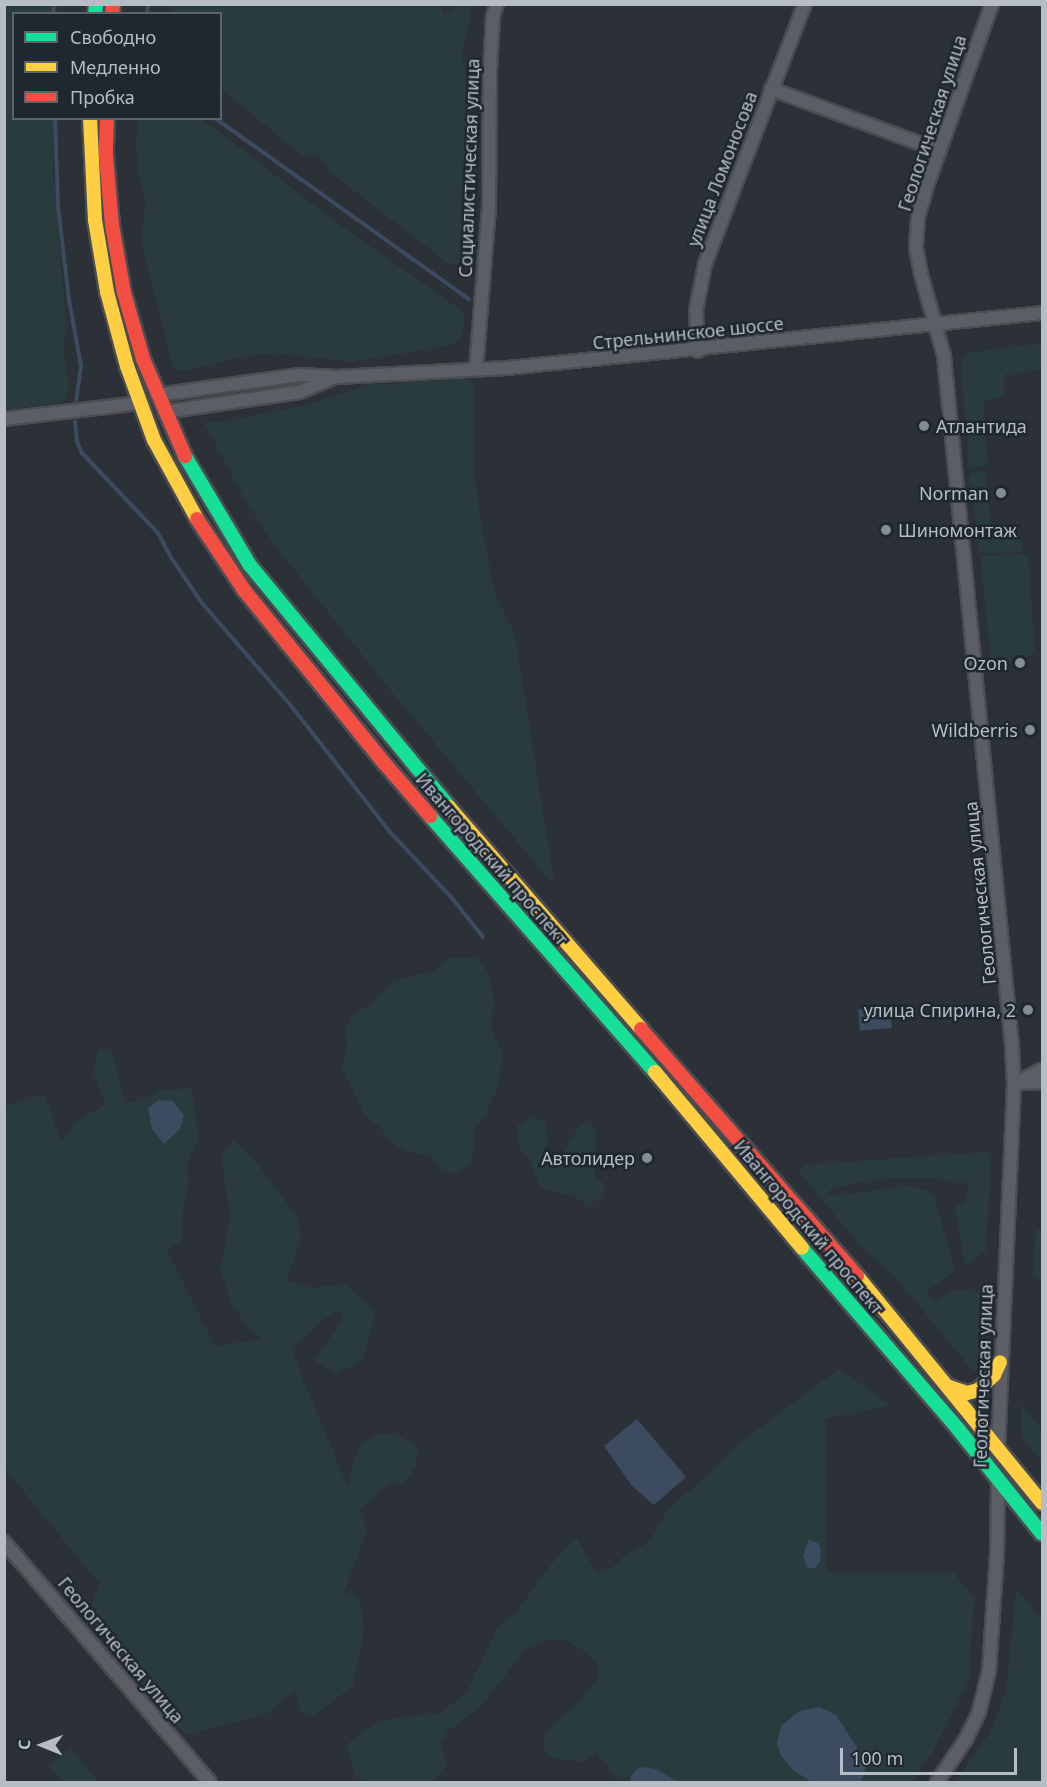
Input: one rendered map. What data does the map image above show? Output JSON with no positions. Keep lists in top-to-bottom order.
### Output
{
  "streets": {
    "highway": ["Стрельнинское шоссе", "Ивангородский проспект"],
    "street": ["Геологическая улица", "Социалистическая улица", "улица Ломоносова"]
  },
  "crossings": [
    ["Геологическая улица", "Стрельнинское шоссе"],
    ["Геологическая улица", "Ивангородский проспект"],
    ["Социалистическая улица", "Стрельнинское шоссе"],
    ["улица Ломоносова", "Стрельнинское шоссе"],
    ["Стрельнинское шоссе", "Ивангородский проспект"]
  ],
  "places": [
    "Атлантида",
    "Norman",
    "Шиномонтаж",
    "Ozon",
    "Wildberris",
    "улица Спирина, 2",
    "Автолидер"
  ],
  "legend": ["Свободно", "Медленно", "Пробка"],
  "scale_bar": "100 m",
  "north": "left"
}
